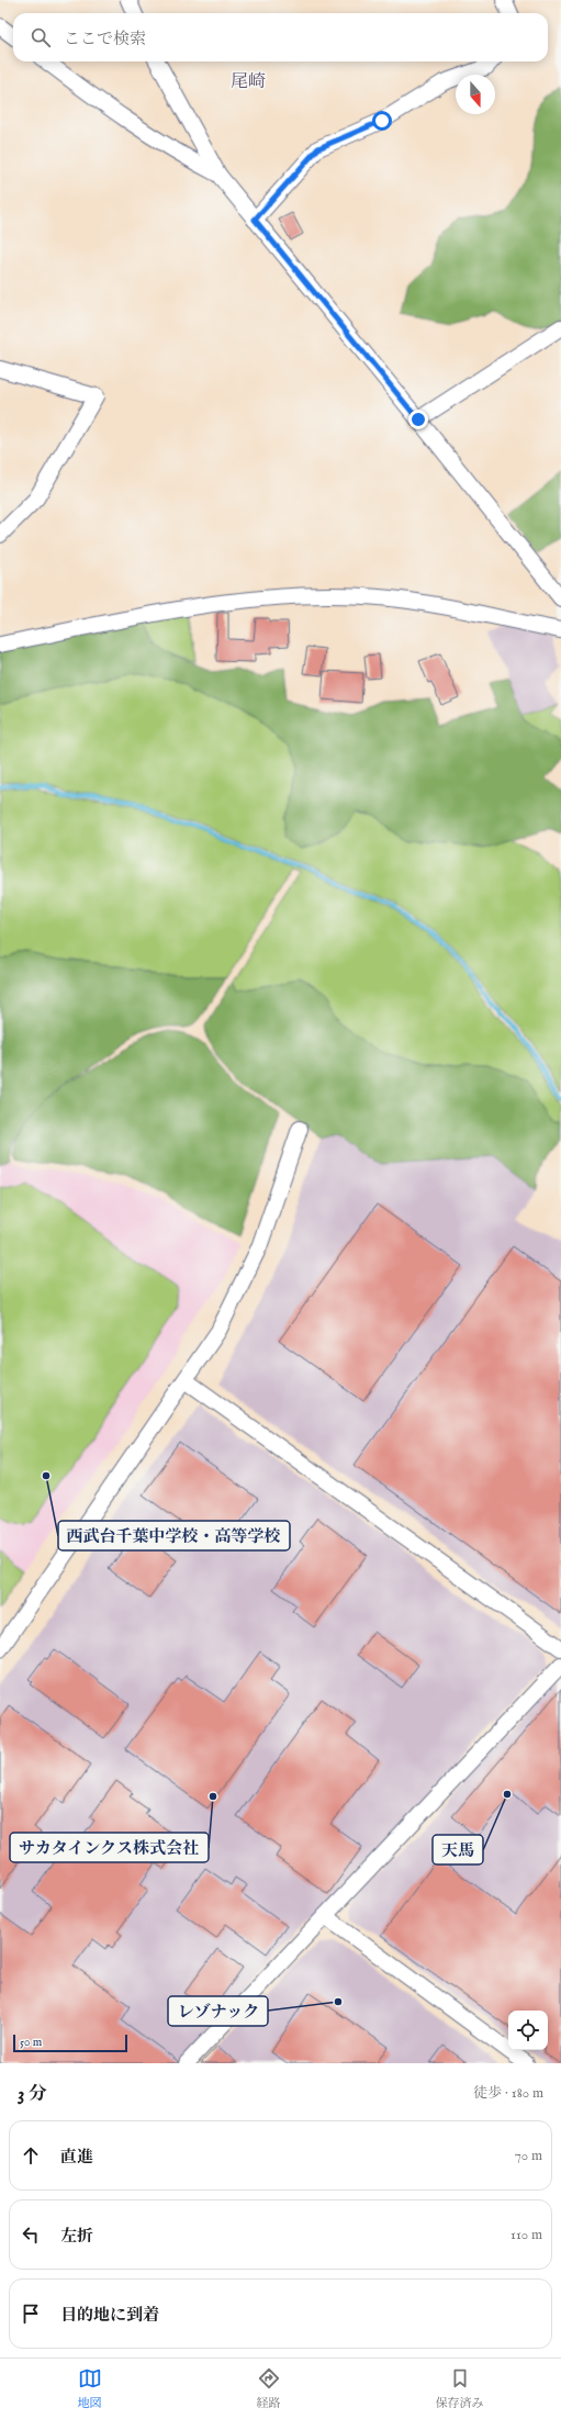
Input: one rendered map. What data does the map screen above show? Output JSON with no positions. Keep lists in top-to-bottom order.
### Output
{
  "districts": ["尾崎"],
  "places": [
    "西武台千葉中学校・高等学校",
    "天馬",
    "サカタインクス株式会社",
    "レゾナック"
  ],
  "scale_bar": "50 m",
  "north": "bottom",
  "page": {
    "search": "ここで検索",
    "scale": "50 m",
    "heading": ["3 分", "徒歩 · 180 m"],
    "list": [
      ["直進", "70 m"],
      ["左折", "110 m"],
      "目的地に到着"
    ],
    "nav": ["地図", "経路", "保存済み"]
  }
}
